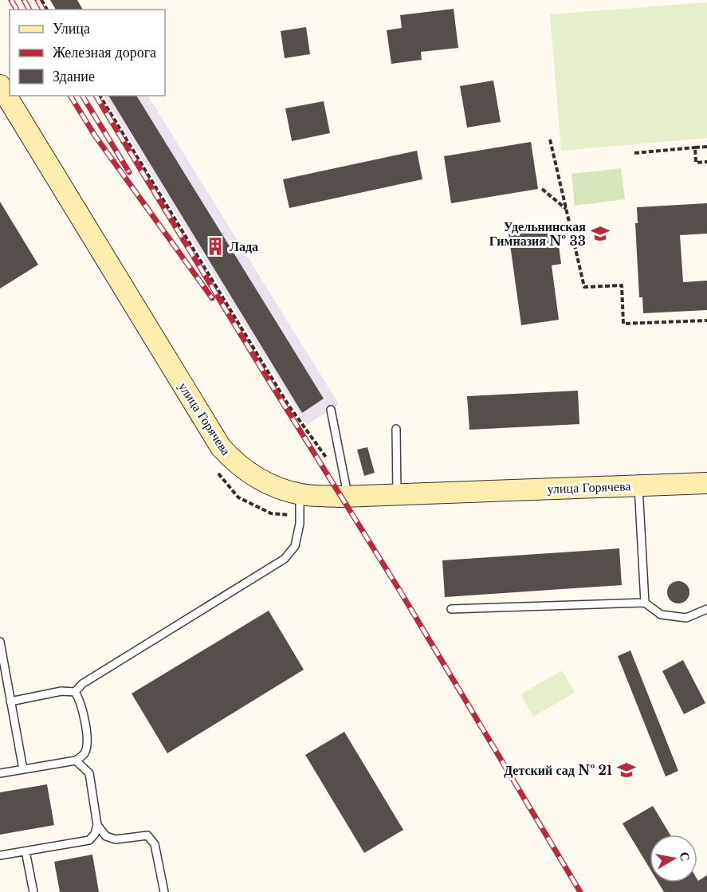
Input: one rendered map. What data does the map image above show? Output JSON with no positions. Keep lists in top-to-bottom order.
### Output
{
  "streets": {
    "main road": ["улица Горячева"]
  },
  "places": {
    "school or university": ["Удельнинская Гимназия № 33", "Детский сад № 21"],
    "building": ["Лада"]
  },
  "legend": ["Улица", "Железная дорога", "Здание"],
  "north": "right"
}
